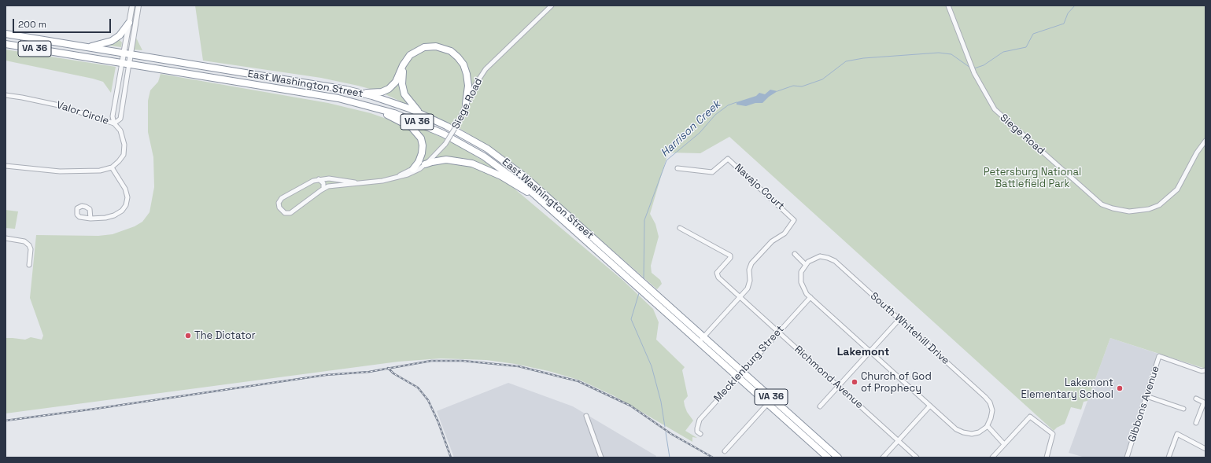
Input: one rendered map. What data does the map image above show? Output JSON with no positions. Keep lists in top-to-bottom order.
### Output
{
  "streets": {
    "highway": ["VA 36", "East Washington Street"],
    "street": [
      "Siege Road",
      "Valor Circle",
      "Navajo Court",
      "South Whitehill Drive",
      "Mecklenburg Street",
      "Richmond Avenue",
      "Gibbons Avenue"
    ]
  },
  "crossings": [
    ["East Washington Street", "Mecklenburg Street"],
    ["Navajo Court", "Richmond Avenue"],
    ["Mecklenburg Street", "Richmond Avenue"]
  ],
  "districts": ["Lakemont"],
  "water": ["Harrison Creek"],
  "parks": ["Petersburg National Battlefield Park"],
  "places": ["The Dictator", "Church of God of Prophecy", "Lakemont Elementary School"],
  "scale_bar": "200 m"
}
